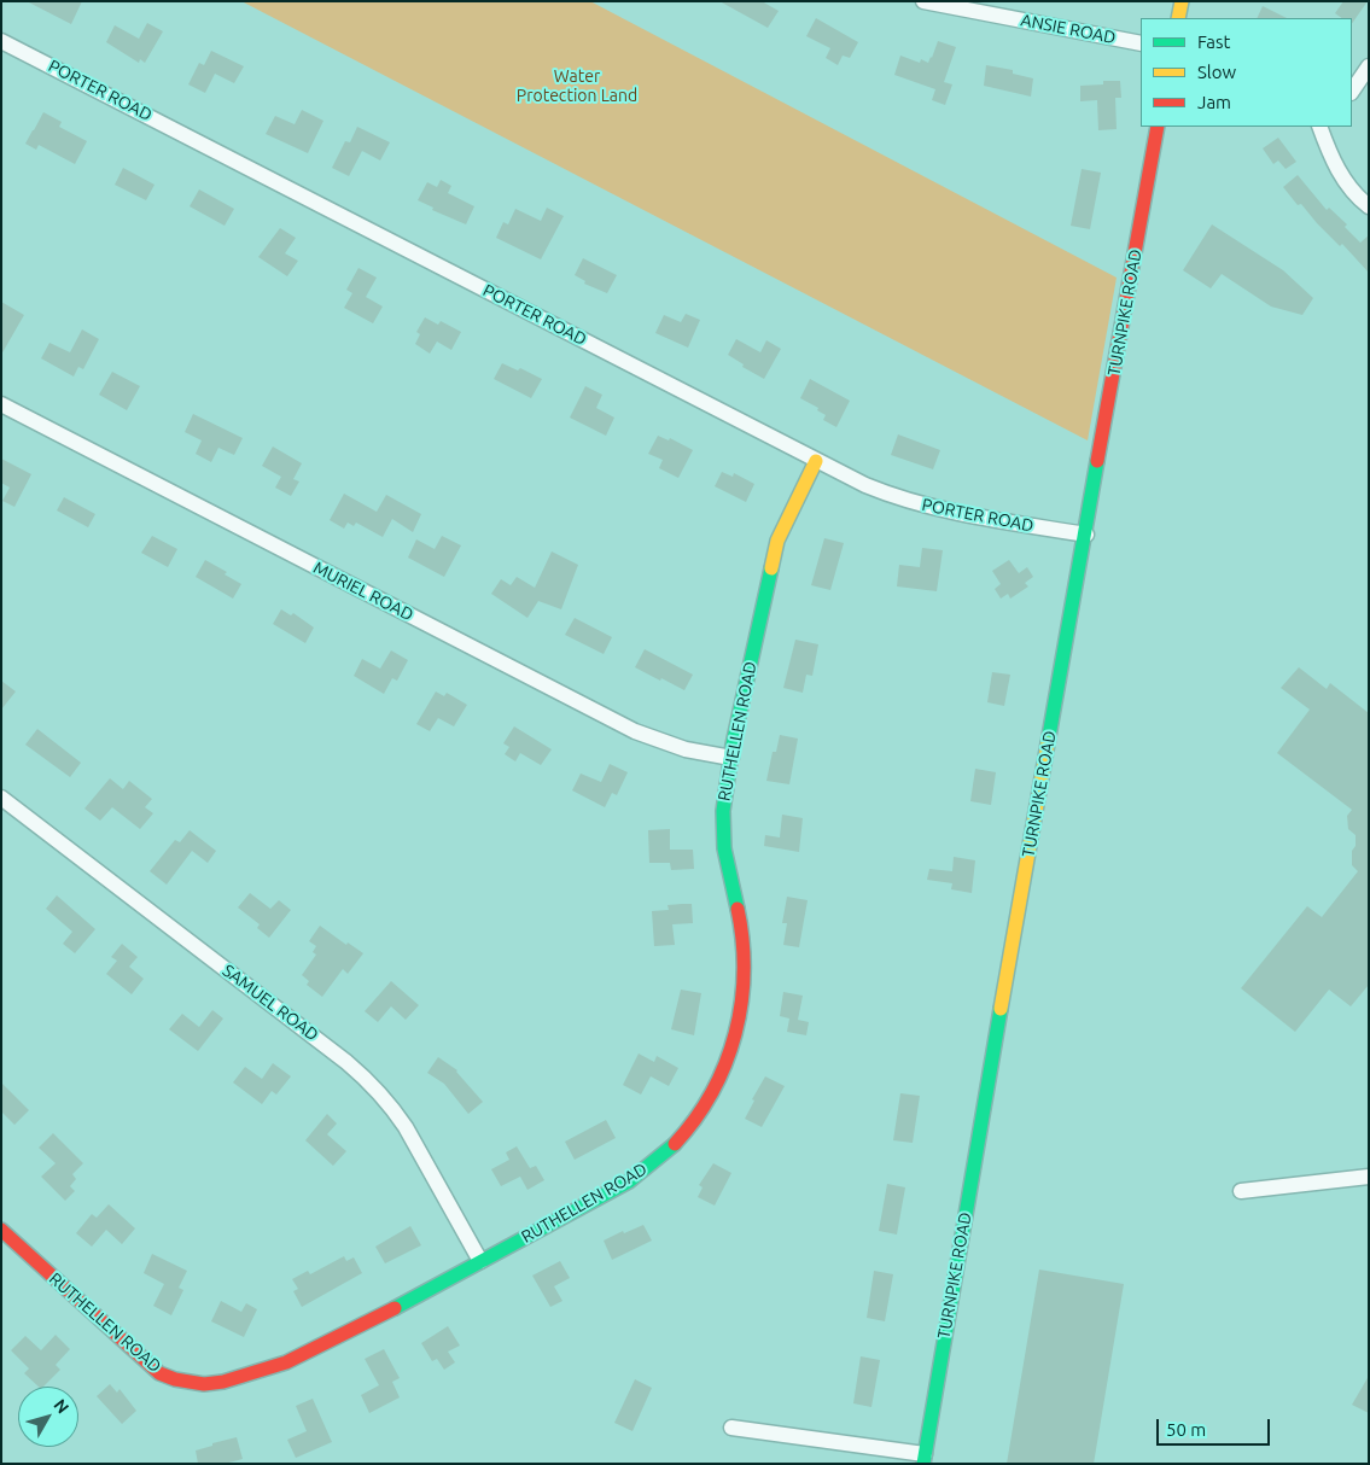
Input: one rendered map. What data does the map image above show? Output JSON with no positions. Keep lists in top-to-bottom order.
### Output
{
  "streets": {
    "street": [
      "ANSIE ROAD",
      "PORTER ROAD",
      "TURNPIKE ROAD",
      "MURIEL ROAD",
      "RUTHELLEN ROAD",
      "SAMUEL ROAD"
    ]
  },
  "crossings": [
    ["PORTER ROAD", "TURNPIKE ROAD"],
    ["PORTER ROAD", "RUTHELLEN ROAD"],
    ["MURIEL ROAD", "RUTHELLEN ROAD"],
    ["RUTHELLEN ROAD", "SAMUEL ROAD"]
  ],
  "parks": ["Water Protection Land"],
  "legend": ["Fast", "Slow", "Jam"],
  "scale_bar": "50 m",
  "north": "top right"
}
